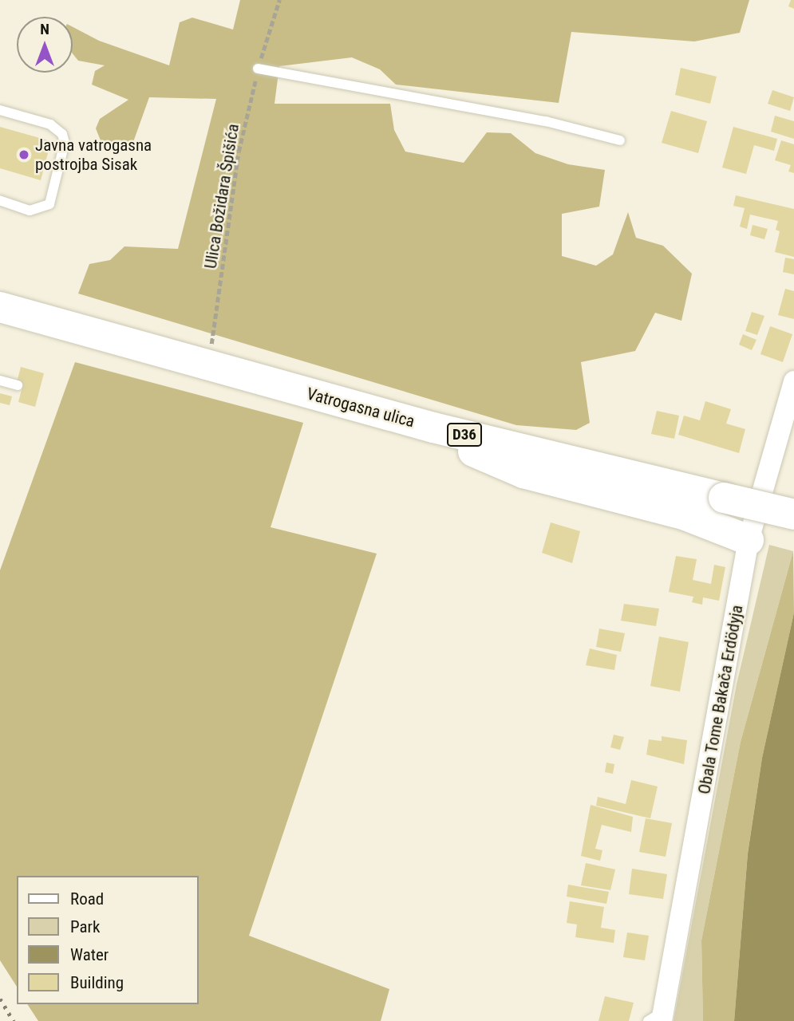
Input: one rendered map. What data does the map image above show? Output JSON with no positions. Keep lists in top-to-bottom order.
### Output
{
  "streets": {
    "main road": ["Vatrogasna ulica", "D36"],
    "street": ["Obala Tome Bakača Erdödyja"],
    "path": ["Ulica Božidara Špišića"]
  },
  "crossings": [
    ["Ulica Božidara Špišića", "Vatrogasna ulica"]
  ],
  "places": ["Javna vatrogasna postrojba Sisak"],
  "legend": [
    "Road",
    "Park",
    "Water",
    "Building"
  ],
  "north": "top"
}
